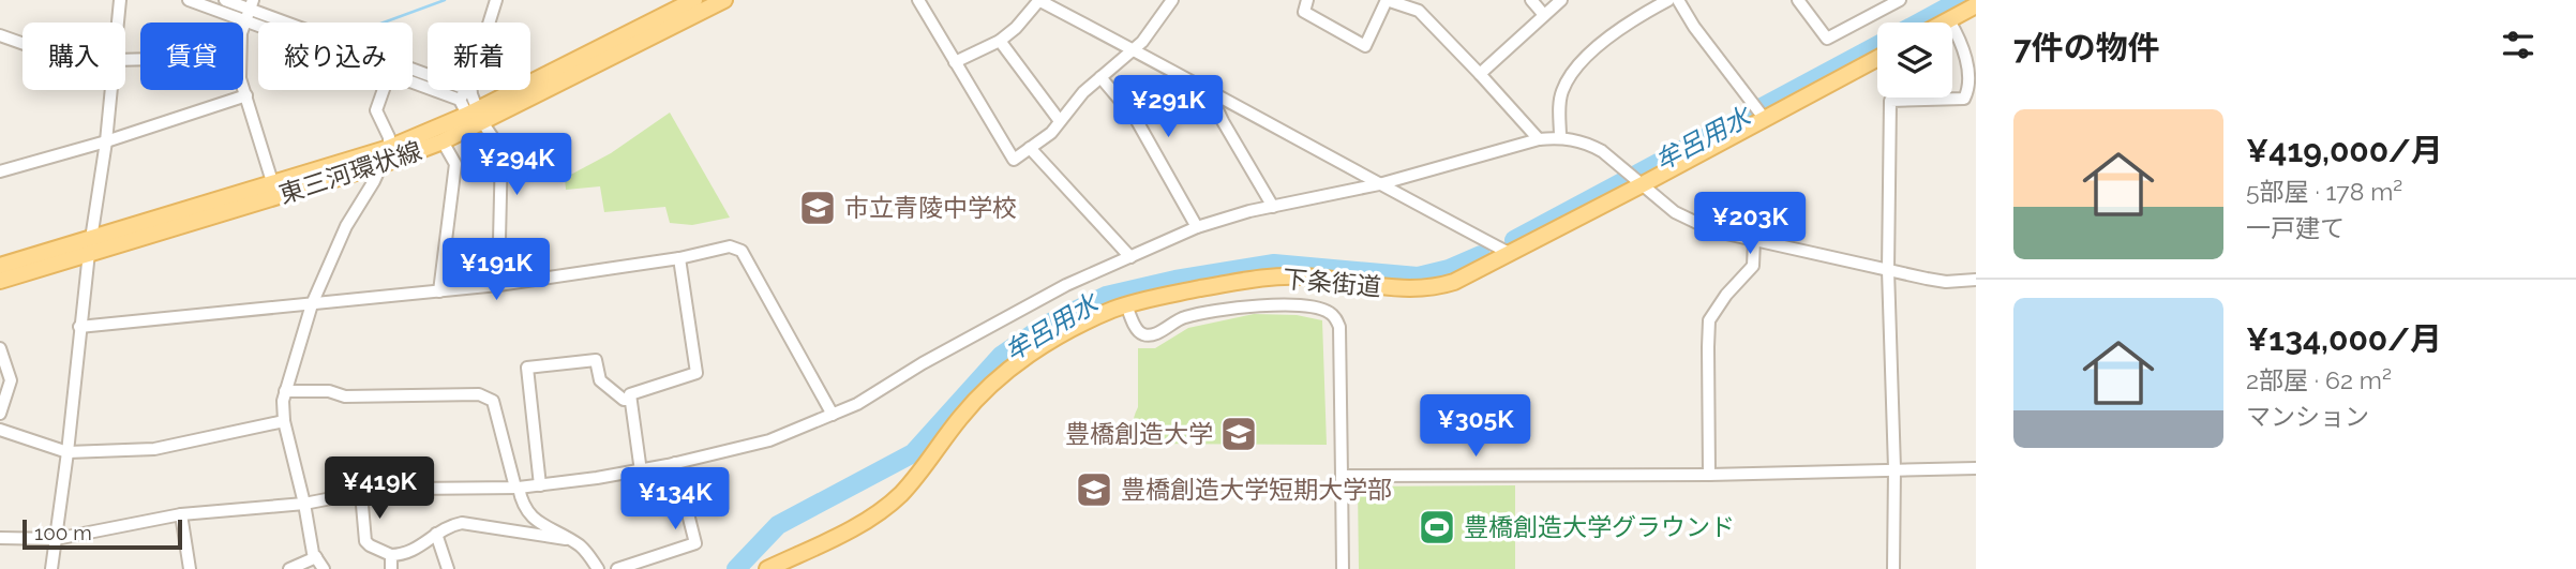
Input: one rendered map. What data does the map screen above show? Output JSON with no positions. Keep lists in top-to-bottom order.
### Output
{
  "streets": {
    "main road": ["東三河環状線", "下条街道"]
  },
  "water": ["牟呂用水"],
  "places": {
    "school or university": ["市立青陵中学校", "豊橋創造大学", "豊橋創造大学短期大学部"],
    "sports": ["豊橋創造大学グラウンド"]
  },
  "scale_bar": "100 m",
  "page": {
    "heading": "7件の物件",
    "chip": [
      "購入",
      "賃貸",
      "絞り込み",
      "新着"
    ],
    "price": [
      "¥291K",
      "¥294K",
      "¥203K",
      "¥191K",
      "¥305K",
      "¥419K",
      "¥134K"
    ],
    "list": [
      {
        "name": "¥419,000/月",
        "note": "5部屋 · 178 m² · 一戸建て"
      },
      {
        "name": "¥134,000/月",
        "note": "2部屋 · 62 m² · マンション"
      }
    ],
    "scale": "100 m"
  }
}
